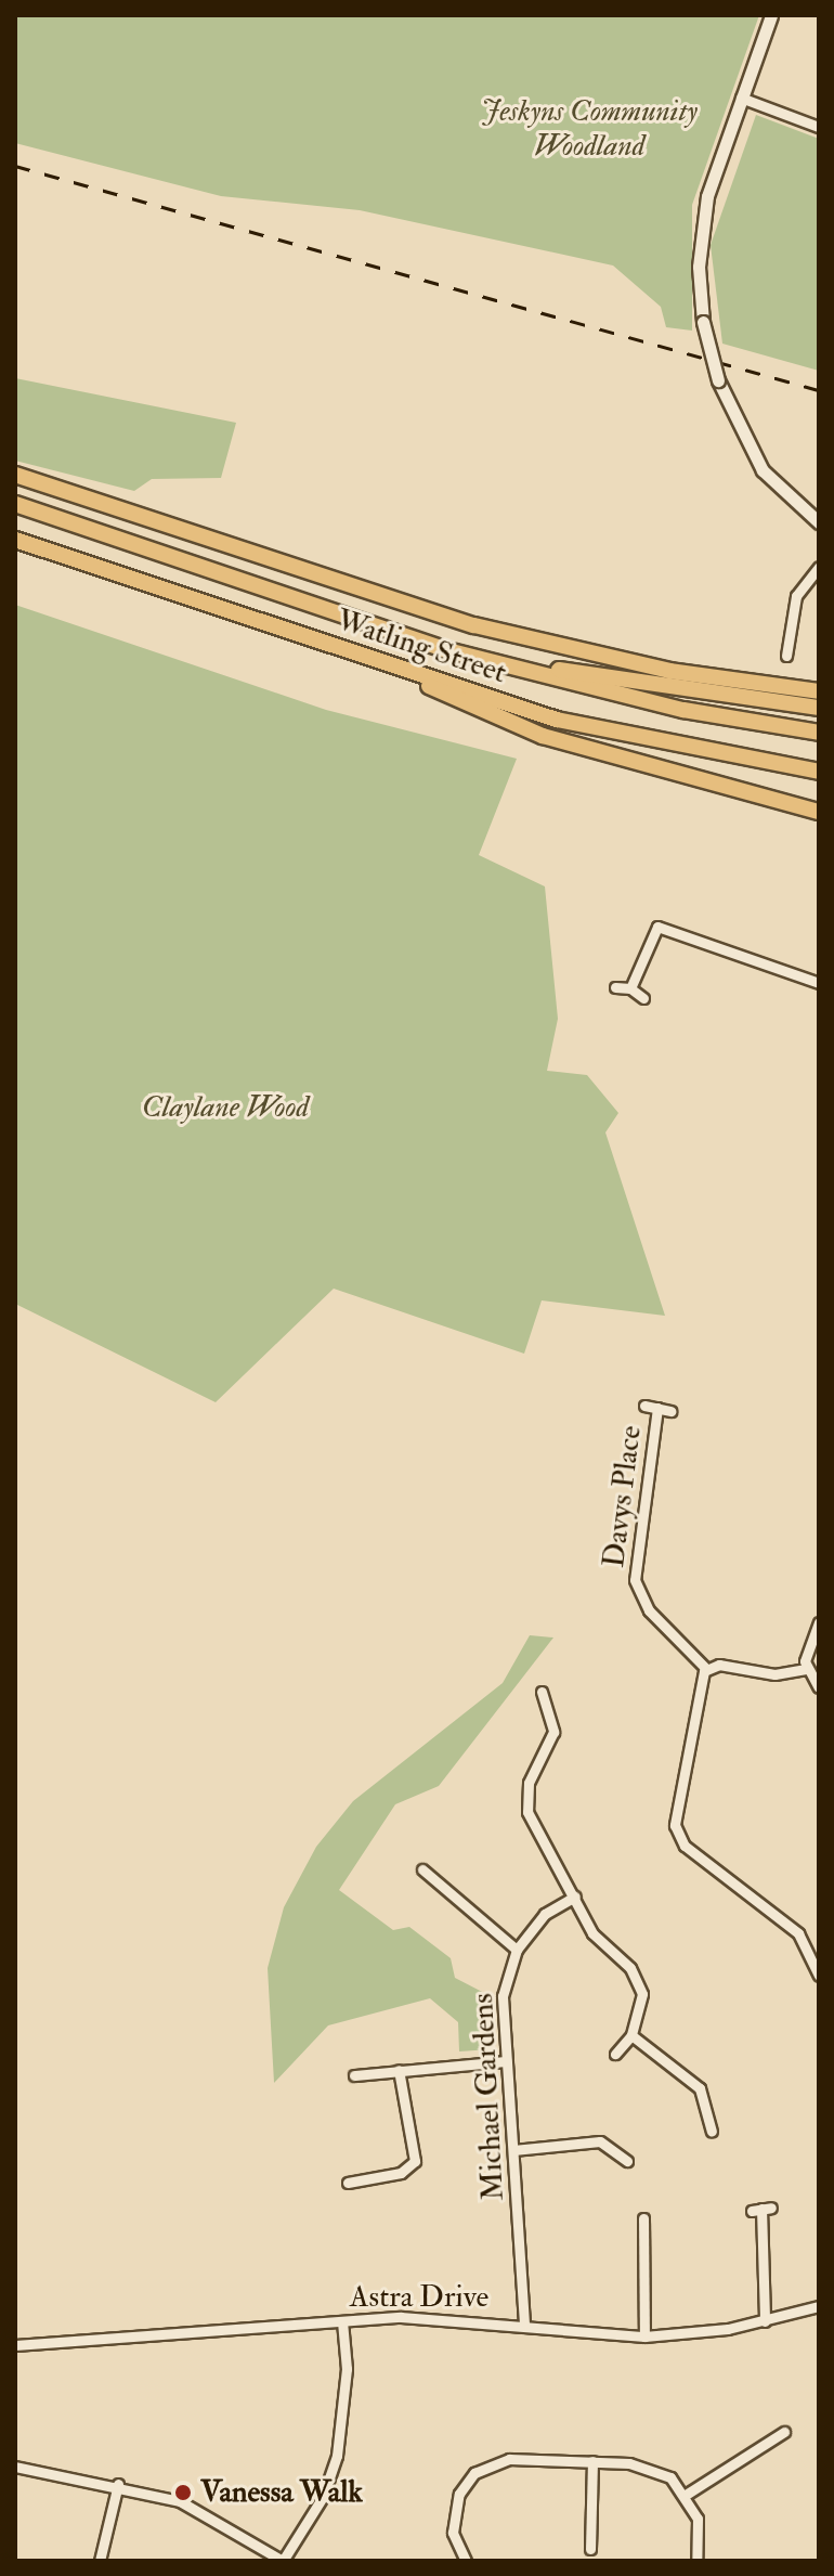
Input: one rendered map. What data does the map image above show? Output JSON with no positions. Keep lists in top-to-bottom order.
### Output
{
  "streets": {
    "highway": ["Watling Street"],
    "street": ["Davys Place", "Michael Gardens", "Astra Drive"]
  },
  "crossings": [
    ["Michael Gardens", "Astra Drive"]
  ],
  "parks": ["Jeskyns Community Woodland", "Claylane Wood"],
  "places": ["Vanessa Walk"]
}
